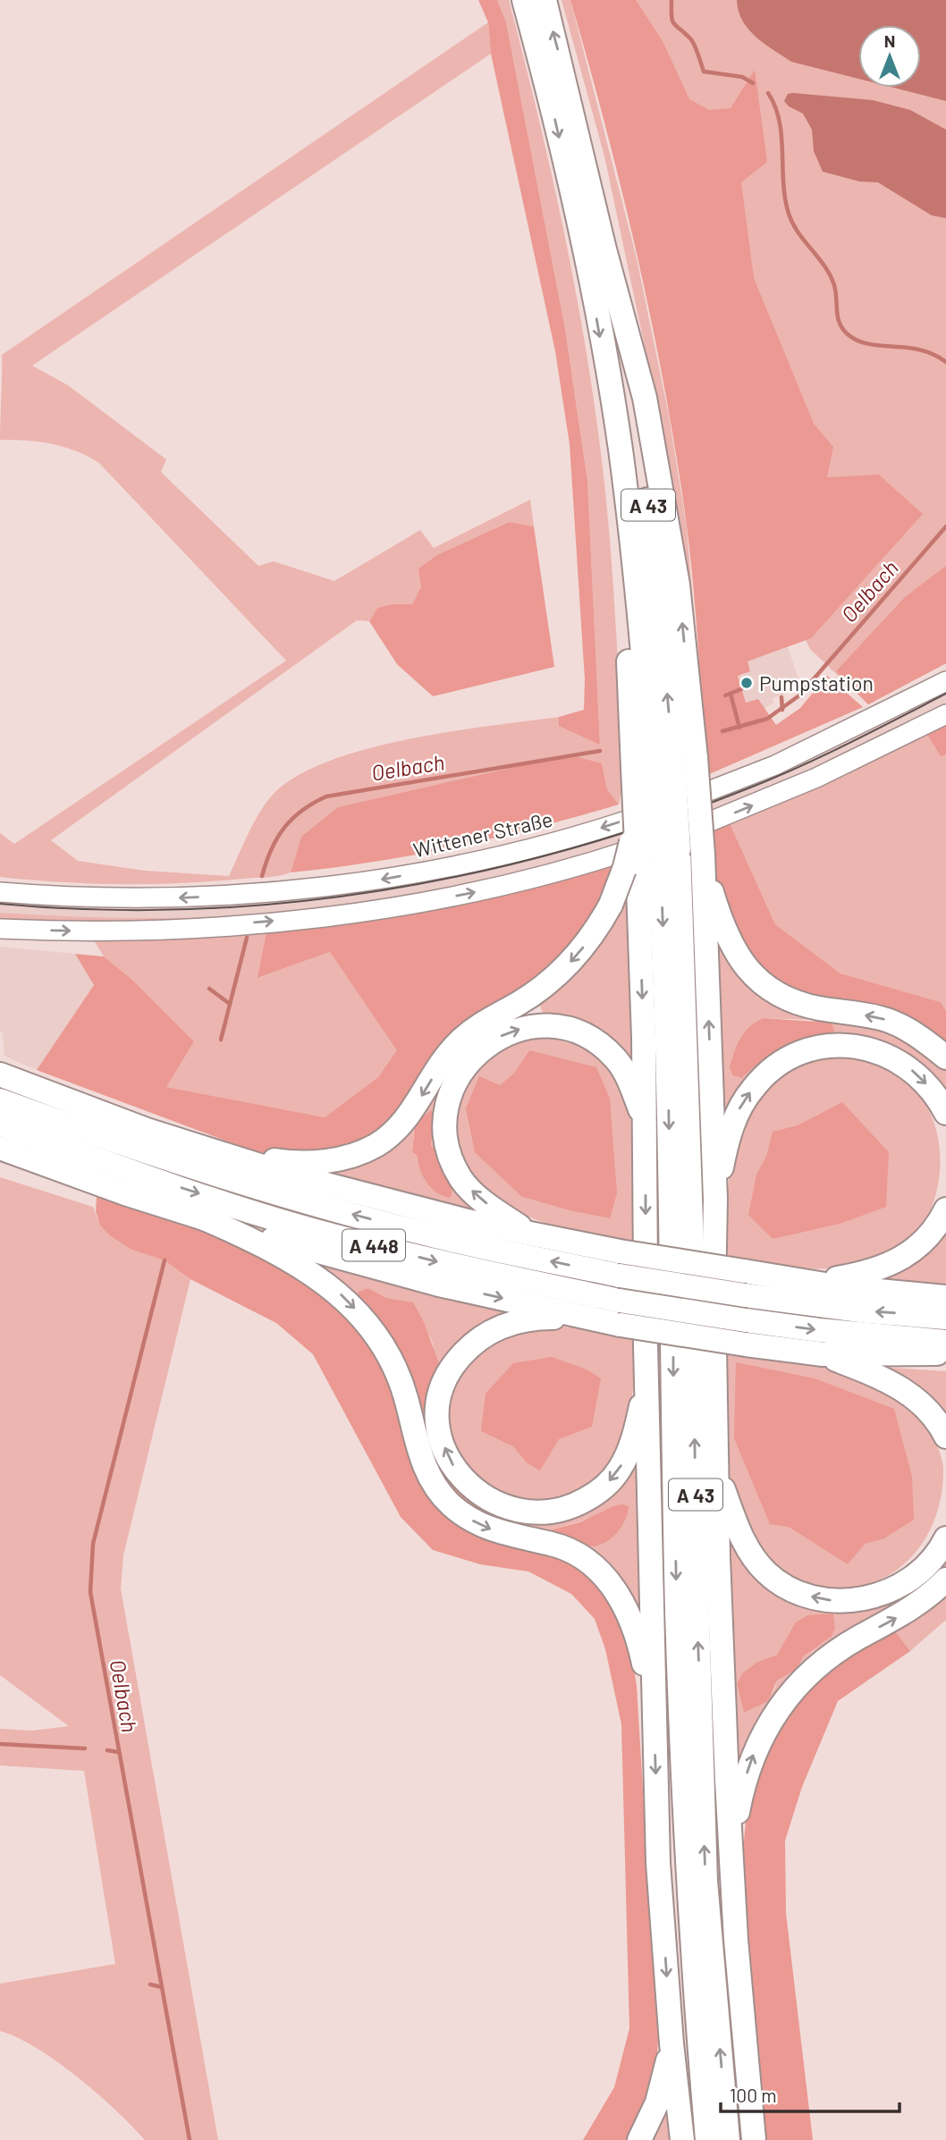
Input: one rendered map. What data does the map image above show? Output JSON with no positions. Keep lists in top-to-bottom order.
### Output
{
  "streets": {
    "highway": ["A 43", "A 448"],
    "main road": ["Wittener Straße"]
  },
  "water": ["Oelbach"],
  "places": ["Pumpstation"],
  "scale_bar": "100 m",
  "north": "top"
}
